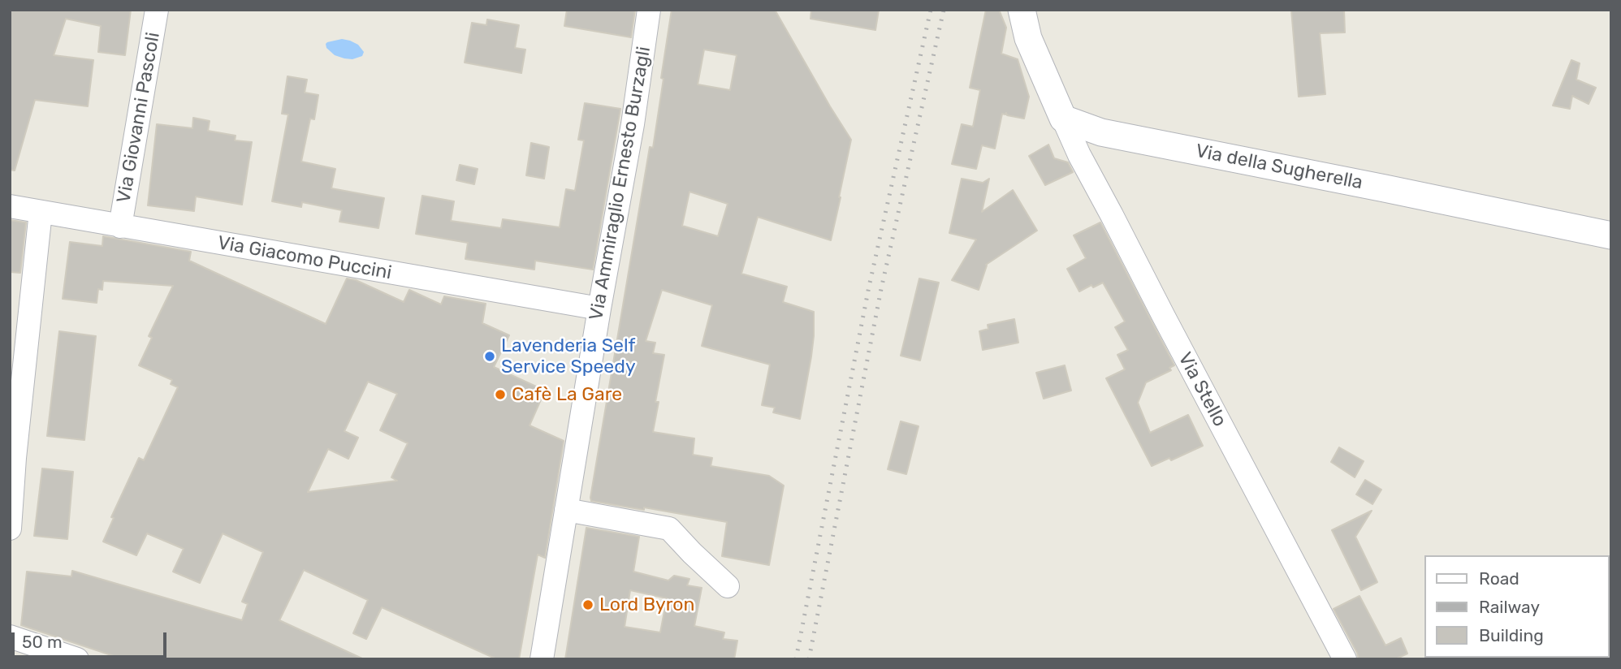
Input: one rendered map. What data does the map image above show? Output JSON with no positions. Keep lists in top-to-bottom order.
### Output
{
  "streets": {
    "street": [
      "Via Giovanni Pascoli",
      "Via della Sugherella",
      "Via Ammiraglio Ernesto Burzagli",
      "Via Giacomo Puccini",
      "Via Stello"
    ]
  },
  "crossings": [
    ["Via Giovanni Pascoli", "Via Giacomo Puccini"],
    ["Via della Sugherella", "Via Stello"],
    ["Via Ammiraglio Ernesto Burzagli", "Via Giacomo Puccini"]
  ],
  "places": ["Lavenderia Self Service Speedy", "Cafè La Gare", "Lord Byron"],
  "legend": ["Road", "Railway", "Building"],
  "scale_bar": "50 m"
}
